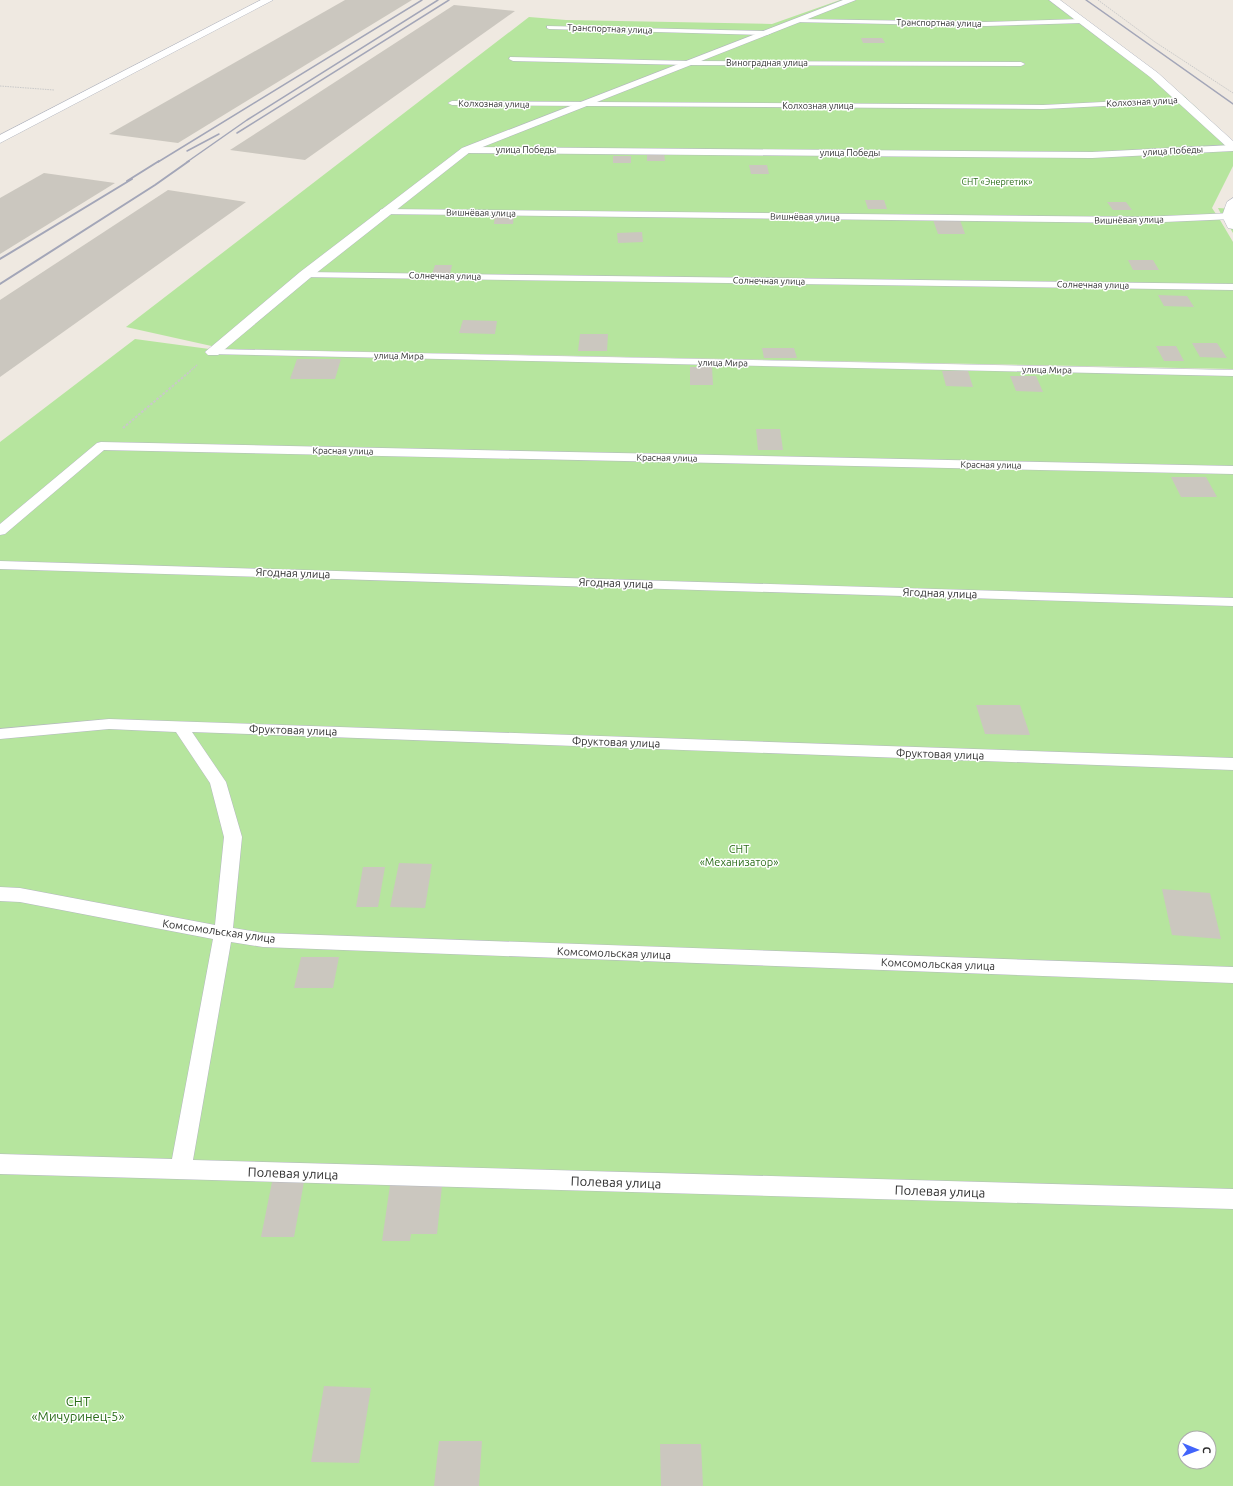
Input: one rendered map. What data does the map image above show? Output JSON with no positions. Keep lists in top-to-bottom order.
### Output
{
  "streets": {
    "lane": [
      "Транспортная улица",
      "Виноградная улица",
      "Колхозная улица",
      "улица Победы",
      "Вишнёвая улица",
      "Солнечная улица",
      "улица Мира",
      "Красная улица",
      "Ягодная улица",
      "Фруктовая улица",
      "Комсомольская улица",
      "Полевая улица"
    ]
  },
  "parks": ["СНТ «Энергетик»", "СНТ «Механизатор»", "СНТ «Мичуринец-5»"],
  "north": "right"
}
